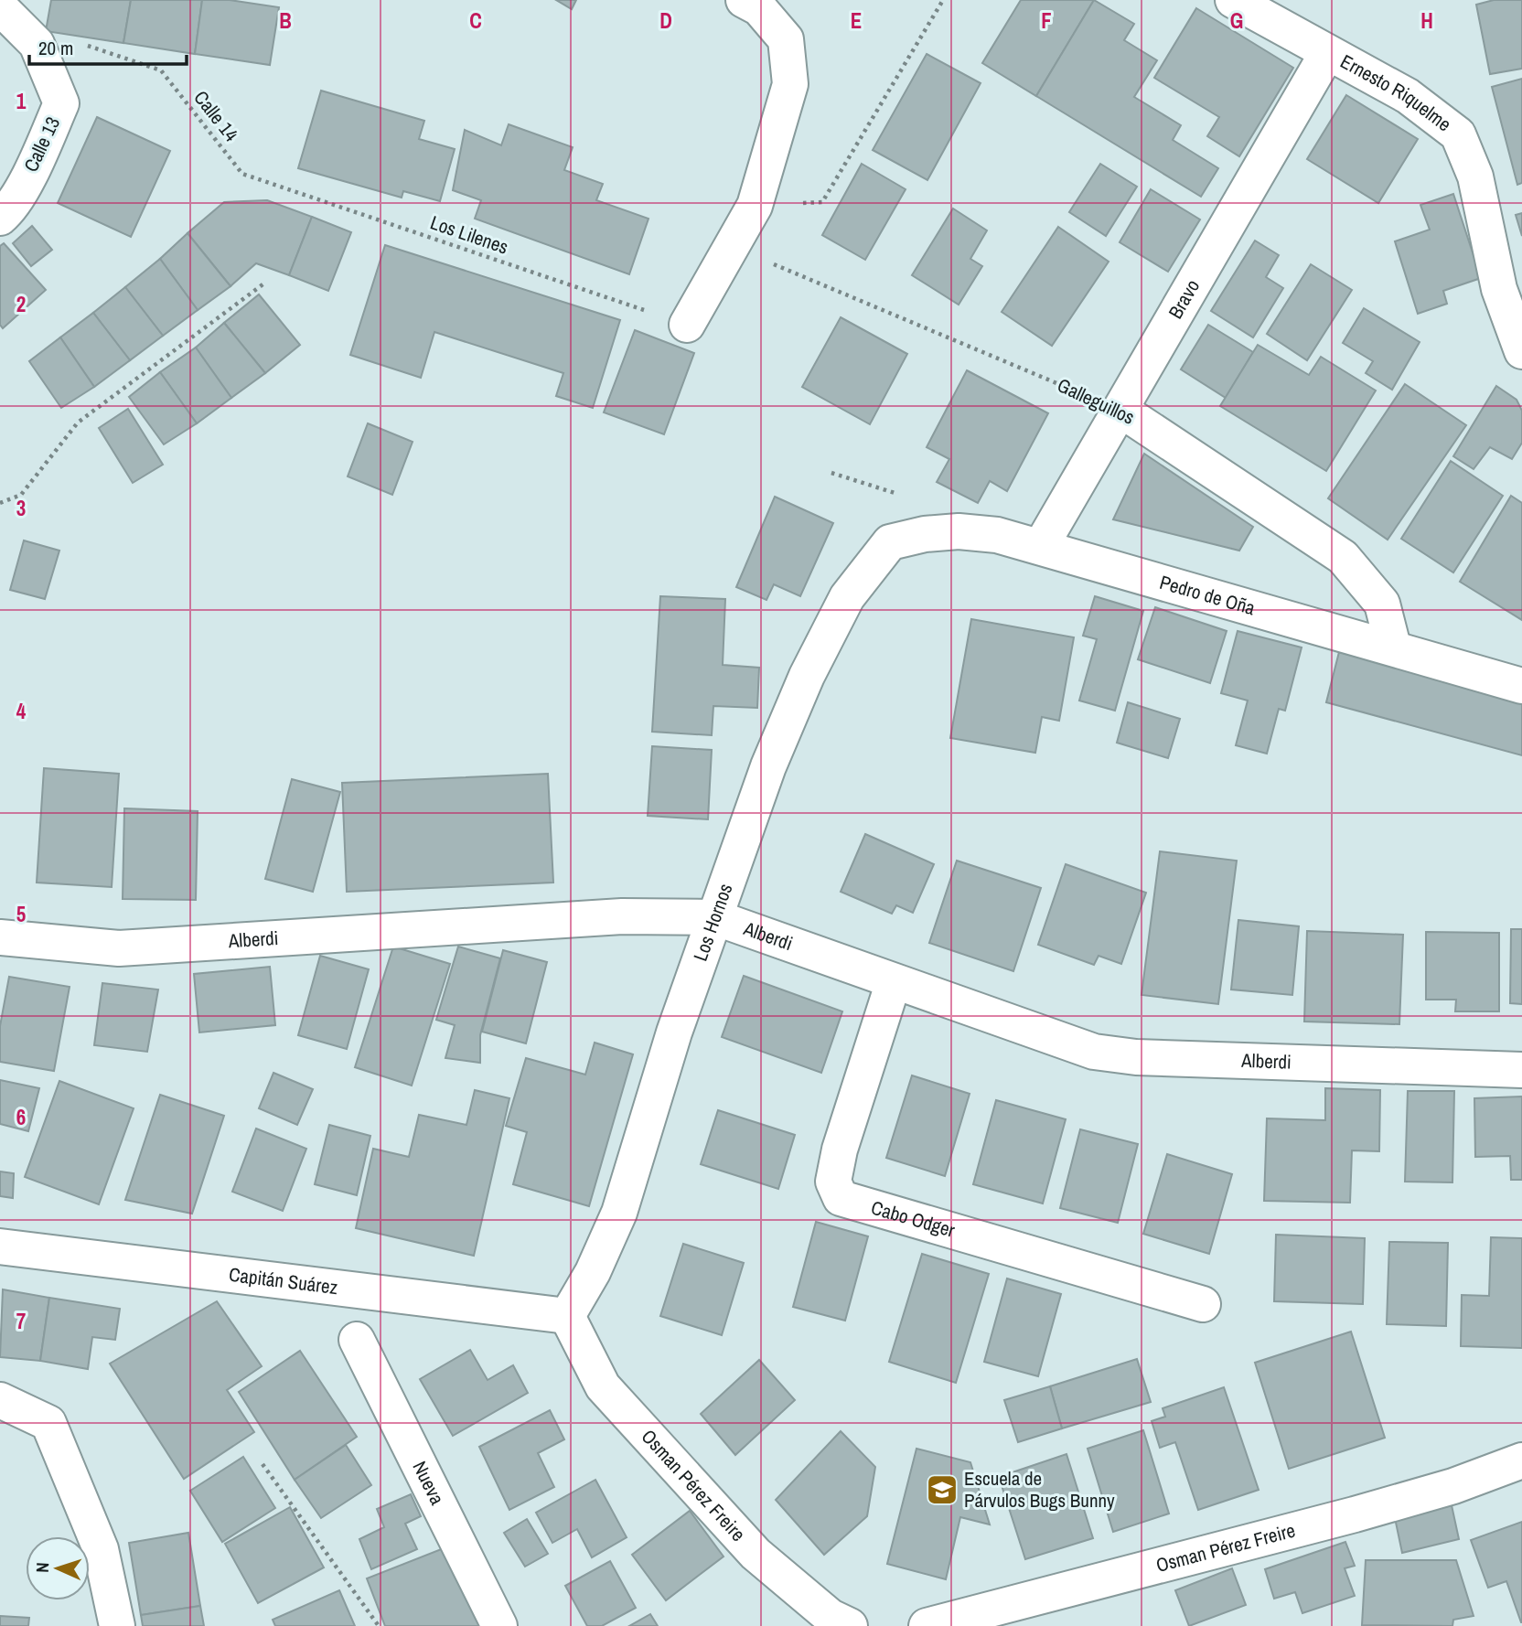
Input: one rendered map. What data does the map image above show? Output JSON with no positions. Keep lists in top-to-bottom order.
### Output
{
  "streets": {
    "street": [
      "Ernesto Riquelme",
      "Calle 13",
      "Bravo",
      "Galleguillos",
      "Pedro de Oña",
      "Los Hornos",
      "Alberdi",
      "Cabo Odger",
      "Capitán Suárez",
      "Nueva",
      "Osman Pérez Freire"
    ],
    "path": ["Calle 14", "Los Lilenes"]
  },
  "crossings": [
    ["Ernesto Riquelme", "Bravo"],
    ["Calle 14", "Los Lilenes"],
    ["Bravo", "Galleguillos"],
    ["Bravo", "Pedro de Oña"],
    ["Galleguillos", "Pedro de Oña"],
    ["Pedro de Oña", "Los Hornos"],
    ["Los Hornos", "Alberdi"],
    ["Los Hornos", "Capitán Suárez"],
    ["Los Hornos", "Osman Pérez Freire"],
    ["Alberdi", "Cabo Odger"],
    ["Capitán Suárez", "Osman Pérez Freire"]
  ],
  "places": {
    "school or university": ["Escuela de Párvulos Bugs Bunny"]
  },
  "scale_bar": "20 m",
  "north": "left",
  "grid": {
    "columns": [
      "B",
      "C",
      "D",
      "E",
      "F",
      "G",
      "H"
    ],
    "rows": [
      "1",
      "2",
      "3",
      "4",
      "5",
      "6",
      "7"
    ]
  }
}
